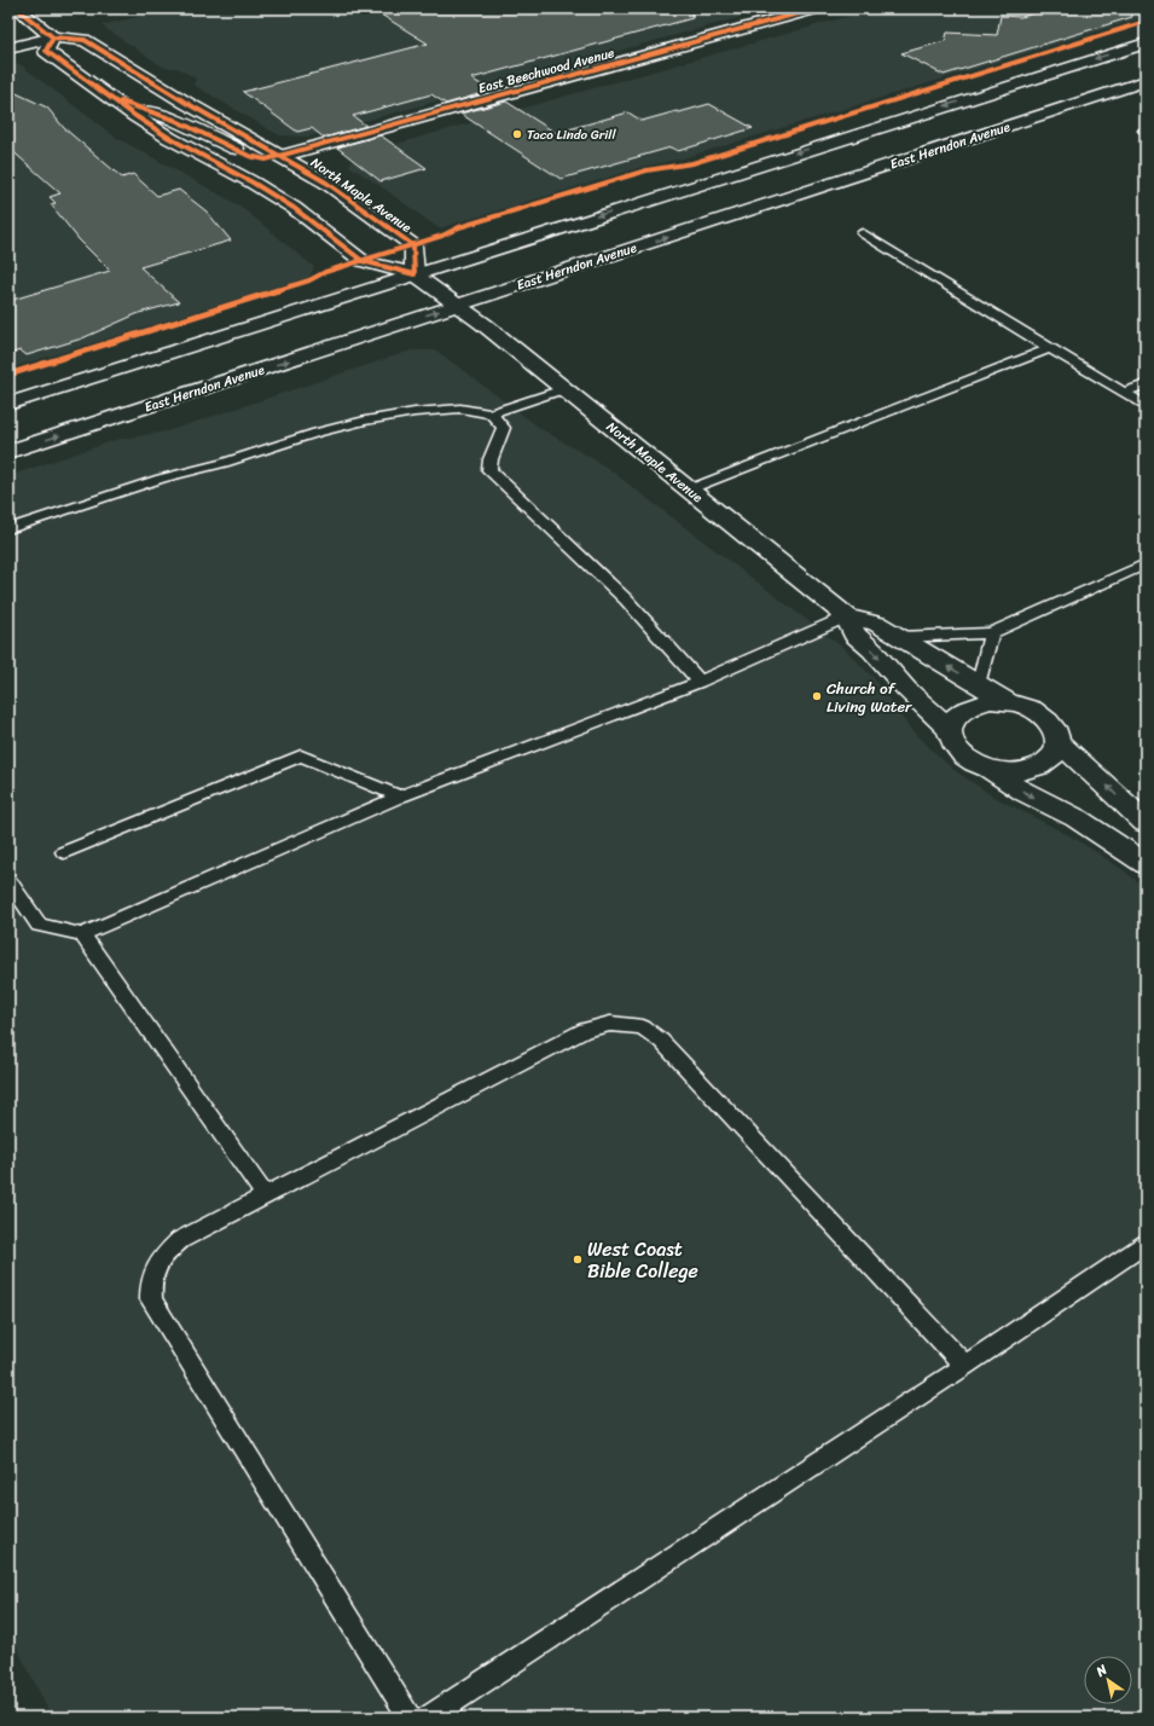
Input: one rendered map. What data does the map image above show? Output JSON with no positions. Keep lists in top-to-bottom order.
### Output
{
  "streets": {
    "street": ["East Beechwood Avenue", "East Herndon Avenue", "North Maple Avenue"]
  },
  "crossings": [
    ["East Beechwood Avenue", "North Maple Avenue"],
    ["East Herndon Avenue", "North Maple Avenue"]
  ],
  "places": ["Taco Lindo Grill", "Church of Living Water", "West Coast Bible College"],
  "north": "top left"
}
